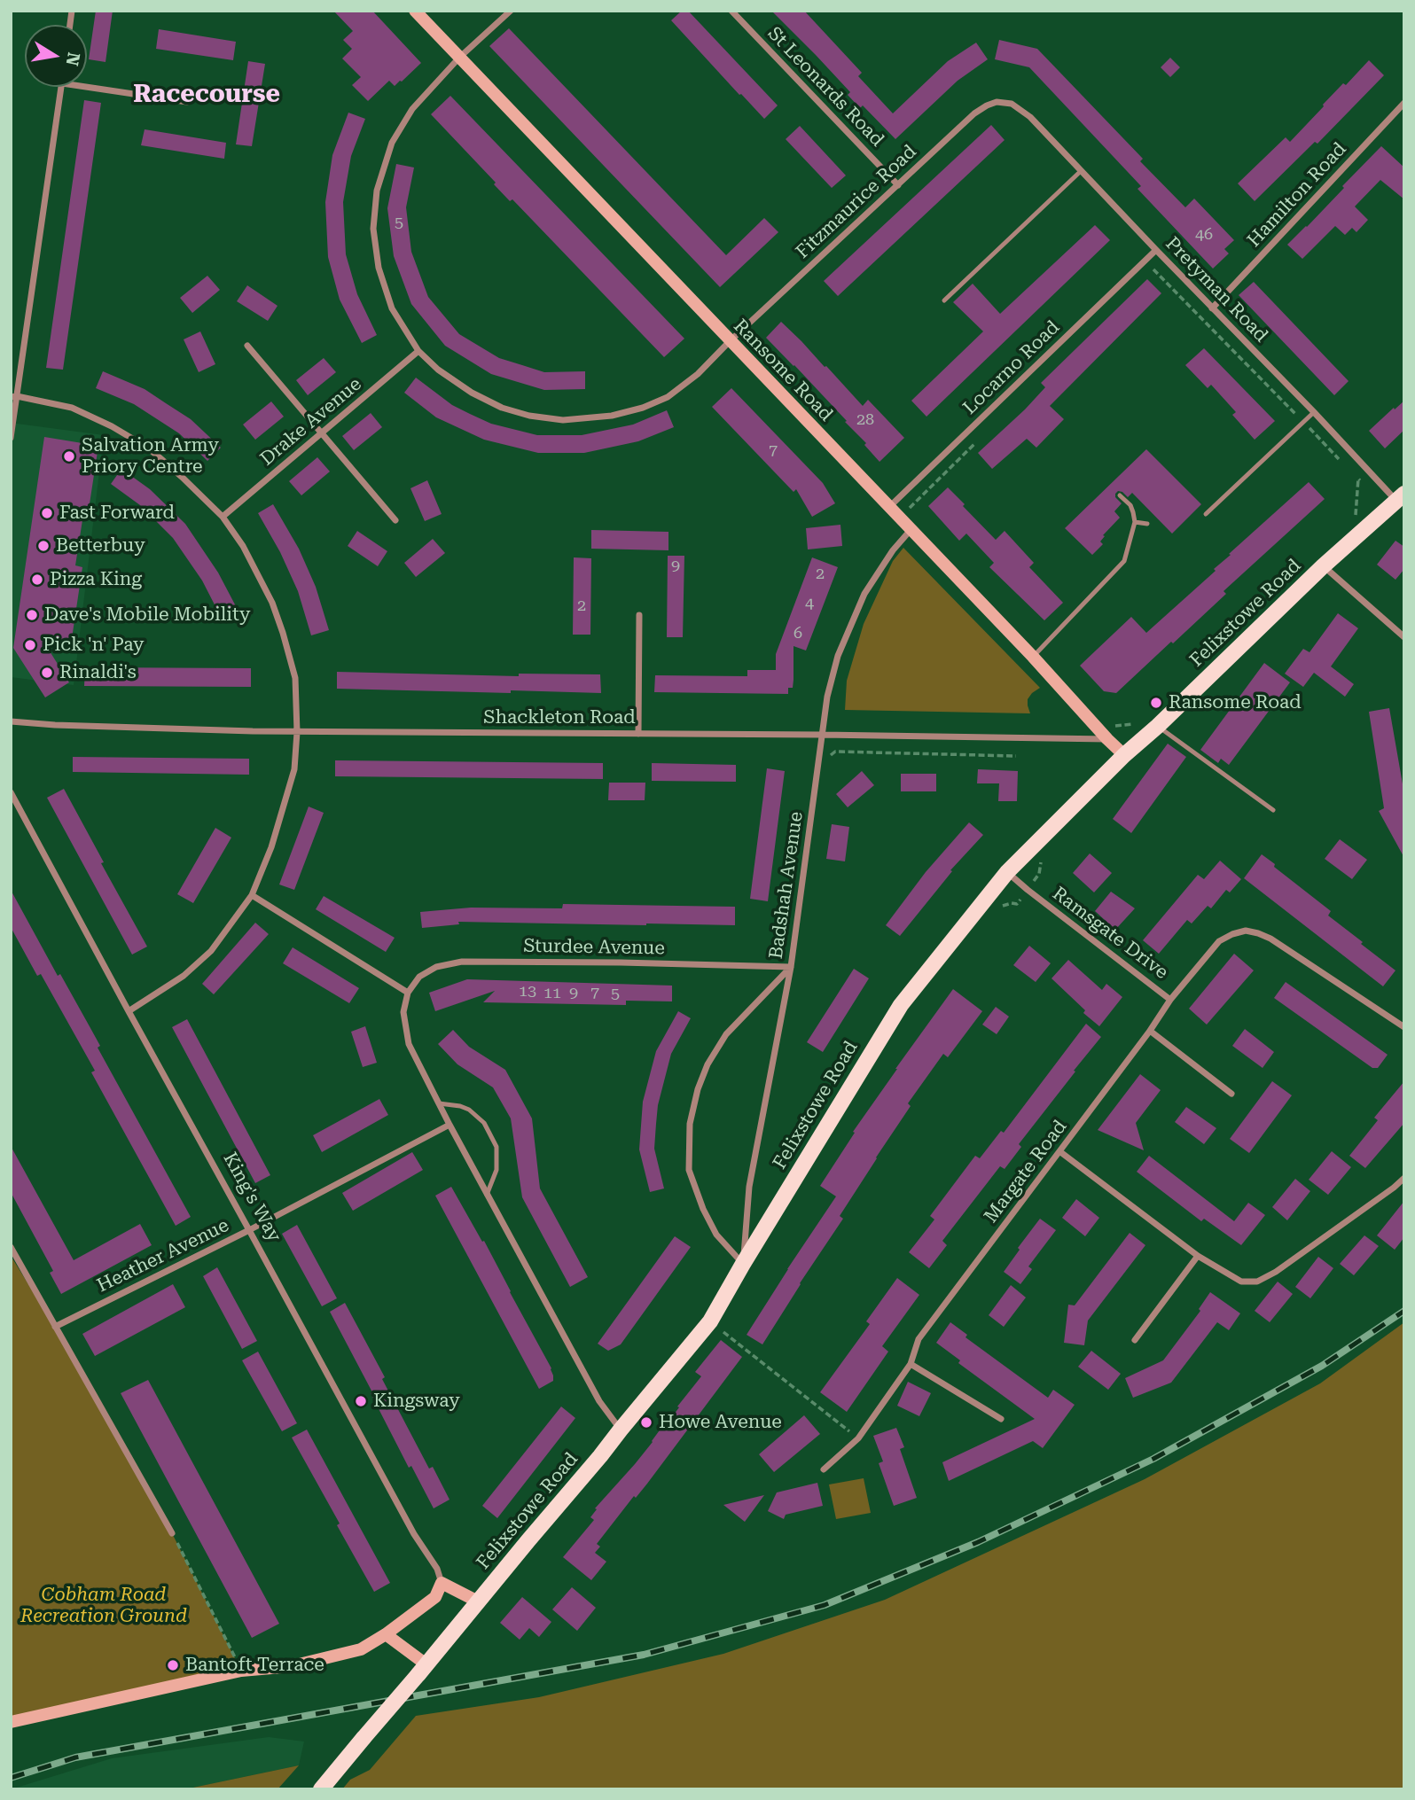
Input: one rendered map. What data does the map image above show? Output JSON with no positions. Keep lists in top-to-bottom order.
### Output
{
  "streets": {
    "main road": ["Felixstowe Road"],
    "street": [
      "St Leonards Road",
      "Hamilton Road",
      "Fitzmaurice Road",
      "Pretyman Road",
      "Locarno Road",
      "Ransome Road",
      "Drake Avenue",
      "Shackleton Road",
      "Badshah Avenue",
      "Ramsgate Drive",
      "Sturdee Avenue",
      "Margate Road",
      "King's Way",
      "Heather Avenue"
    ]
  },
  "crossings": [
    ["St Leonards Road", "Fitzmaurice Road"],
    ["Hamilton Road", "Pretyman Road"],
    ["Fitzmaurice Road", "Pretyman Road"],
    ["Fitzmaurice Road", "Ransome Road"],
    ["Fitzmaurice Road", "Drake Avenue"],
    ["Pretyman Road", "Locarno Road"],
    ["Pretyman Road", "Felixstowe Road"],
    ["Locarno Road", "Ransome Road"],
    ["Ransome Road", "Felixstowe Road"],
    ["Ransome Road", "Shackleton Road"],
    ["Ransome Road", "Badshah Avenue"],
    ["Felixstowe Road", "Badshah Avenue"],
    ["Felixstowe Road", "Ramsgate Drive"],
    ["Shackleton Road", "Badshah Avenue"],
    ["Badshah Avenue", "Sturdee Avenue"],
    ["Ramsgate Drive", "Margate Road"],
    ["King's Way", "Heather Avenue"]
  ],
  "districts": ["Racecourse"],
  "parks": ["Cobham Road Recreation Ground"],
  "places": [
    "Salvation Army Priory Centre",
    "Fast Forward",
    "Betterbuy",
    "Pizza King",
    "Dave's Mobile Mobility",
    "Pick 'n' Pay",
    "Rinaldi's",
    "Ransome Road",
    "Kingsway",
    "Howe Avenue",
    "Bantoft Terrace"
  ],
  "house_numbers": [
    "5",
    "46",
    "28",
    "7",
    "9",
    "2",
    "4",
    "2",
    "6",
    "13",
    "11",
    "9",
    "7",
    "5"
  ],
  "north": "right"
}
